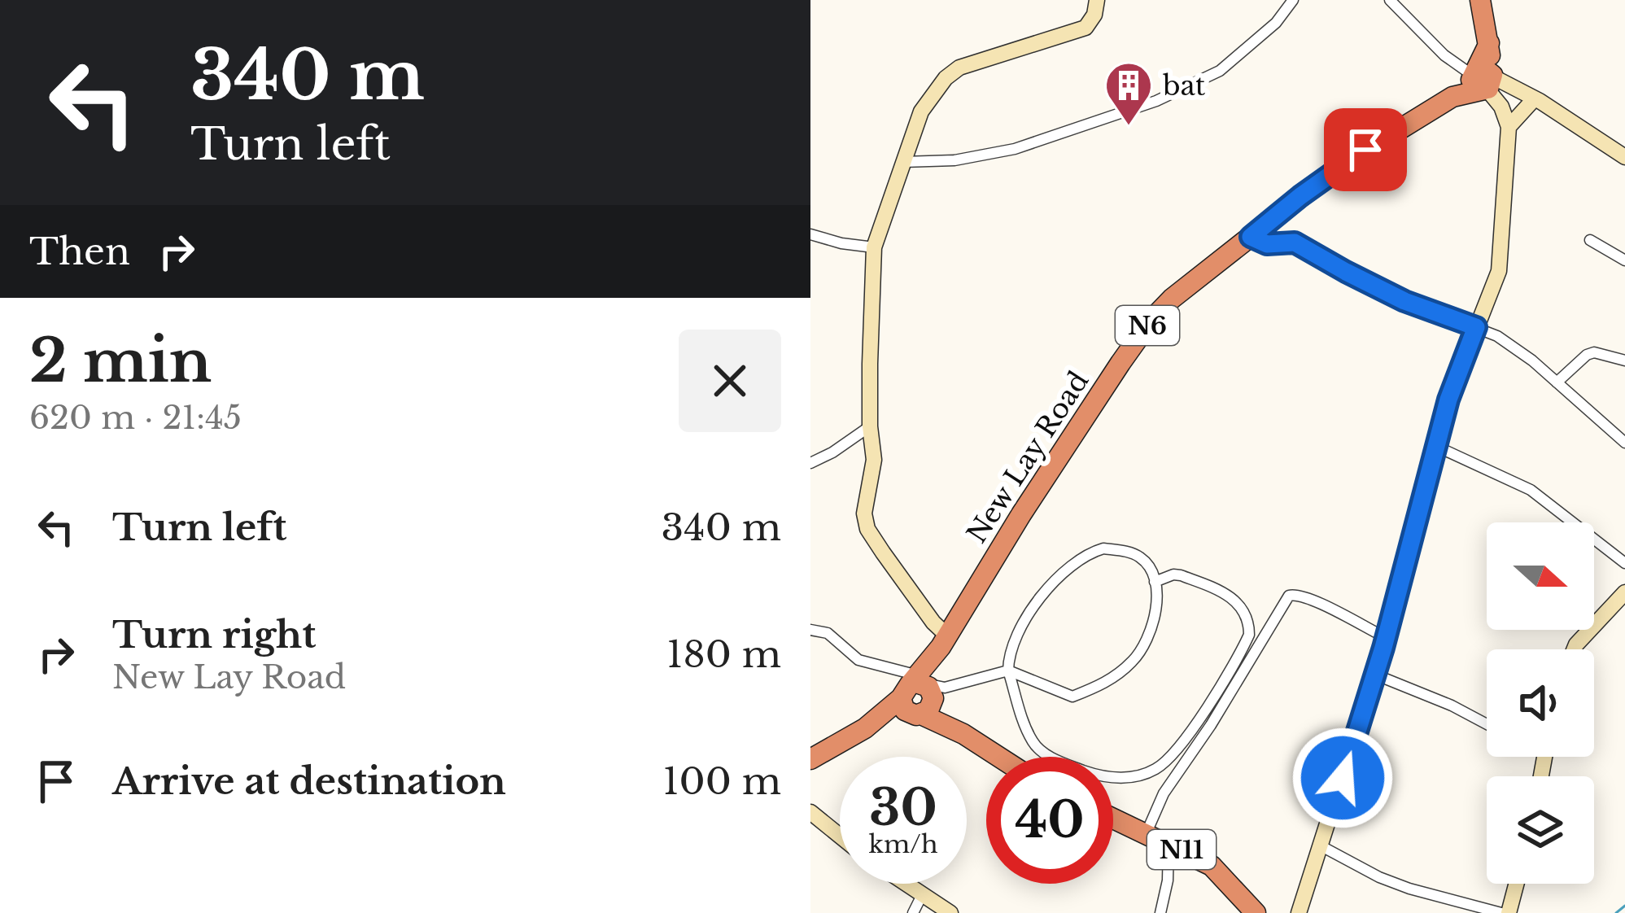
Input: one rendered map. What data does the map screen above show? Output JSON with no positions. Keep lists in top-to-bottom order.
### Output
{
  "streets": {
    "highway": ["N6", "New Lay Road", "N11"]
  },
  "crossings": [
    ["N6", "New Lay Road"]
  ],
  "places": {
    "building": ["bat"]
  },
  "north": "right",
  "page": {
    "turn": ["340 m", "Turn left"],
    "then": "Then",
    "heading": ["2 min", "620 m · 21:45"],
    "list": [
      {
        "name": "Turn left",
        "value": "340 m"
      },
      {
        "name": "Turn right",
        "note": "New Lay Road",
        "value": "180 m"
      },
      {
        "name": "Arrive at destination",
        "value": "100 m"
      }
    ],
    "speed": "30 km/h",
    "limit": "40"
  }
}
